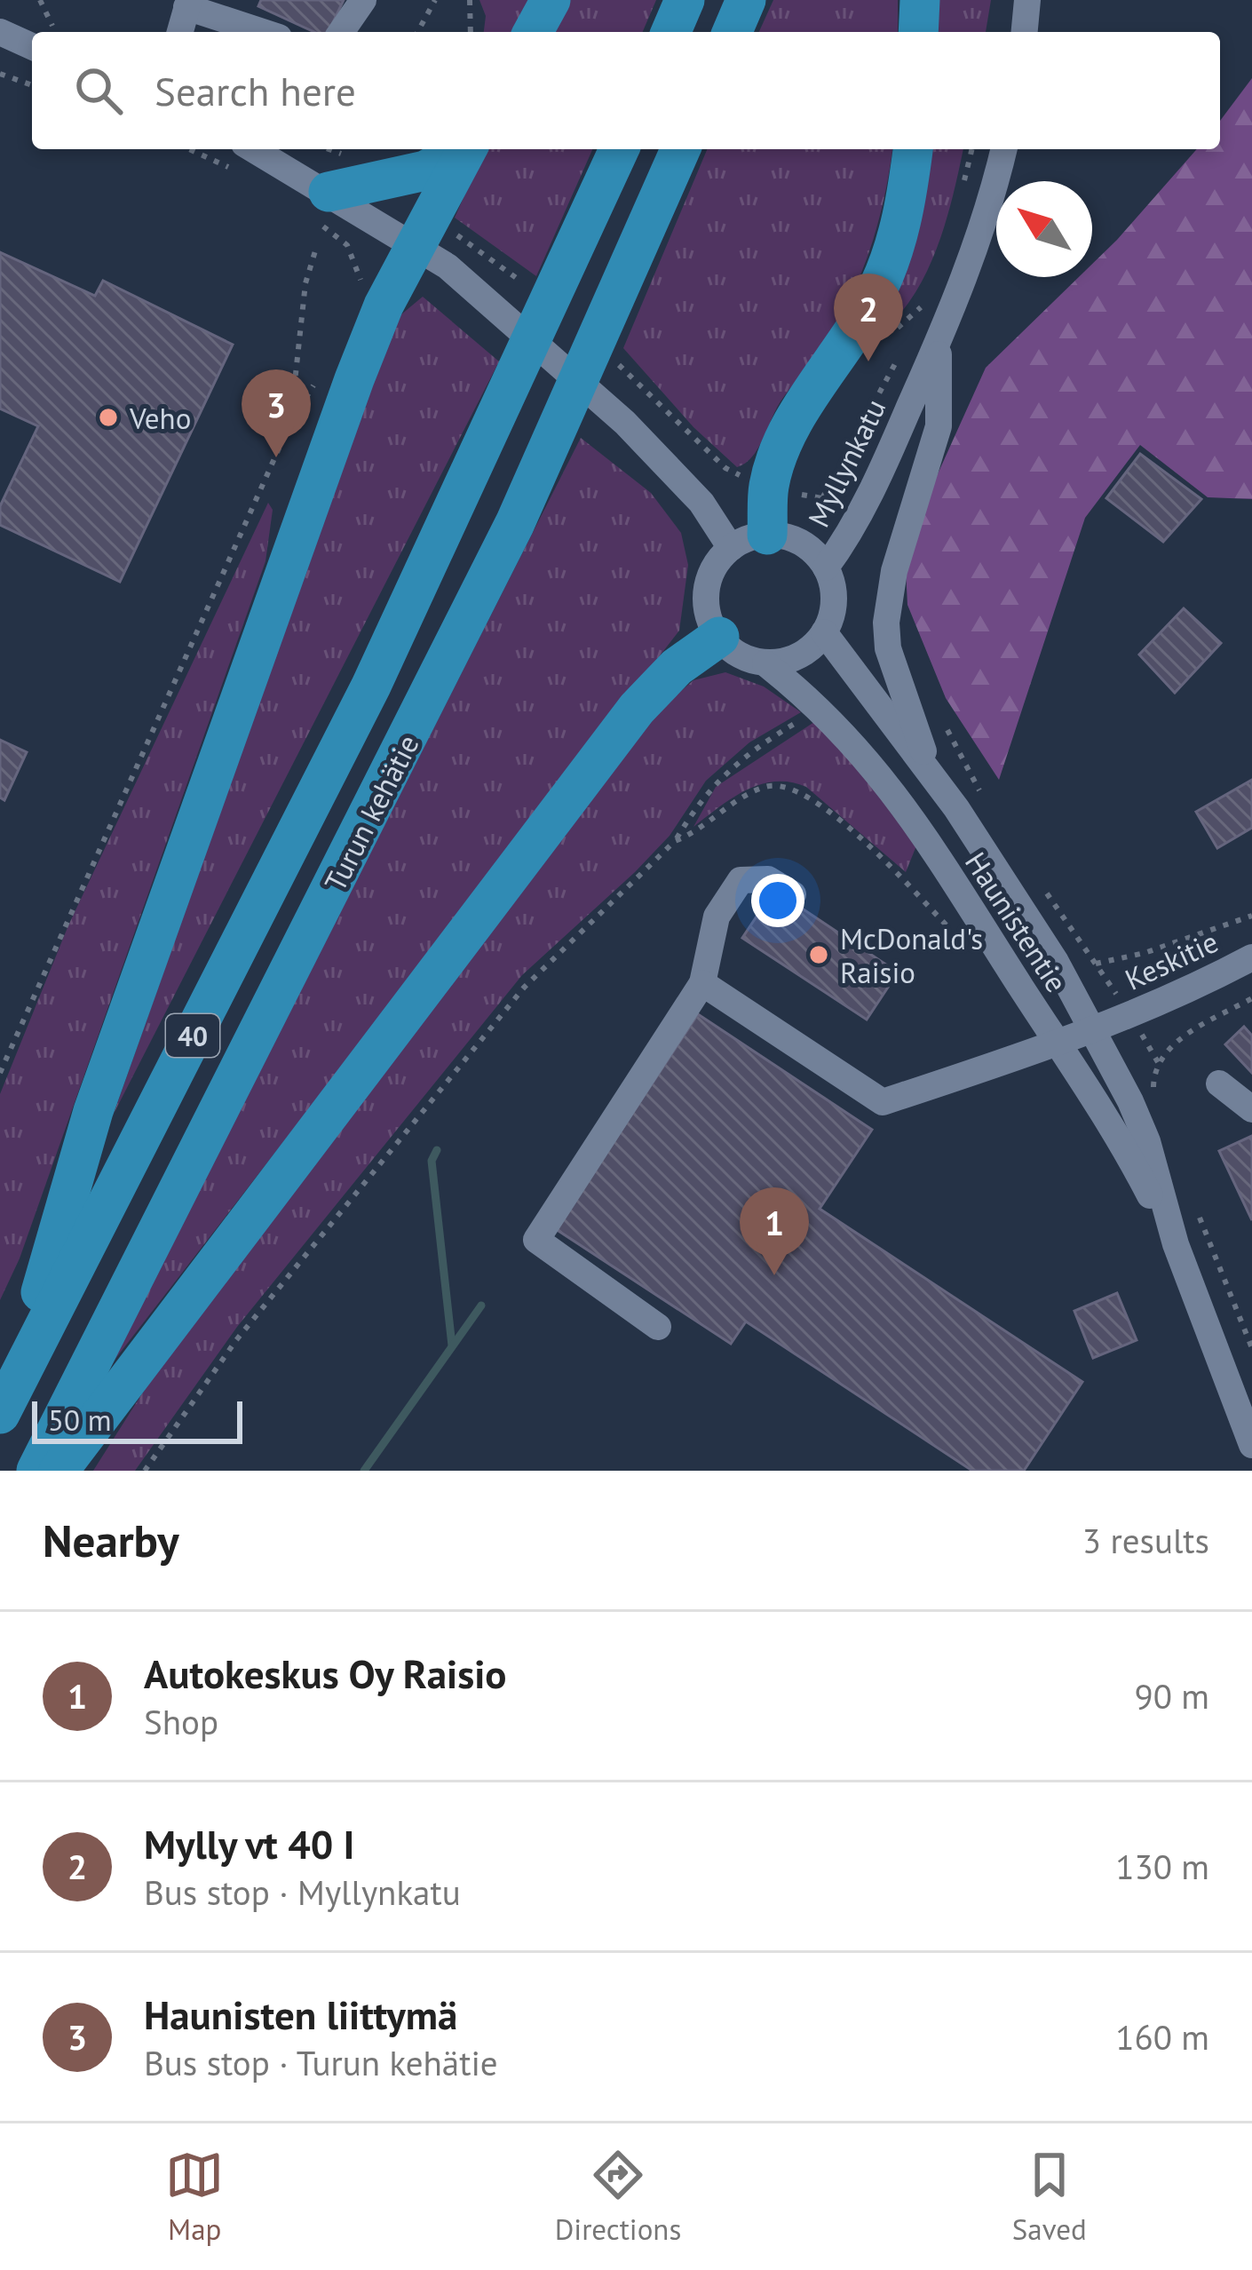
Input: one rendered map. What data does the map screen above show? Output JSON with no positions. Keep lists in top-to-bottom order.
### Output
{
  "streets": {
    "highway": ["Turun kehätie", "40"],
    "street": ["Myllynkatu", "Haunistentie", "Keskitie"]
  },
  "crossings": [
    ["Myllynkatu", "Haunistentie"],
    ["Haunistentie", "Keskitie"]
  ],
  "places": ["Veho", "McDonald's Raisio"],
  "scale_bar": "50 m",
  "north": "top left",
  "page": {
    "search": "Search here",
    "pins": ["2", "3", "1"],
    "scale": "50 m",
    "heading": ["Nearby", "3 results"],
    "list": [
      {
        "mark": "1",
        "name": "Autokeskus Oy Raisio",
        "note": "Shop",
        "value": "90 m"
      },
      {
        "mark": "2",
        "name": "Mylly vt 40 I",
        "note": "Bus stop · Myllynkatu",
        "value": "130 m"
      },
      {
        "mark": "3",
        "name": "Haunisten liittymä",
        "note": "Bus stop · Turun kehätie",
        "value": "160 m"
      }
    ],
    "nav": ["Map", "Directions", "Saved"]
  }
}
